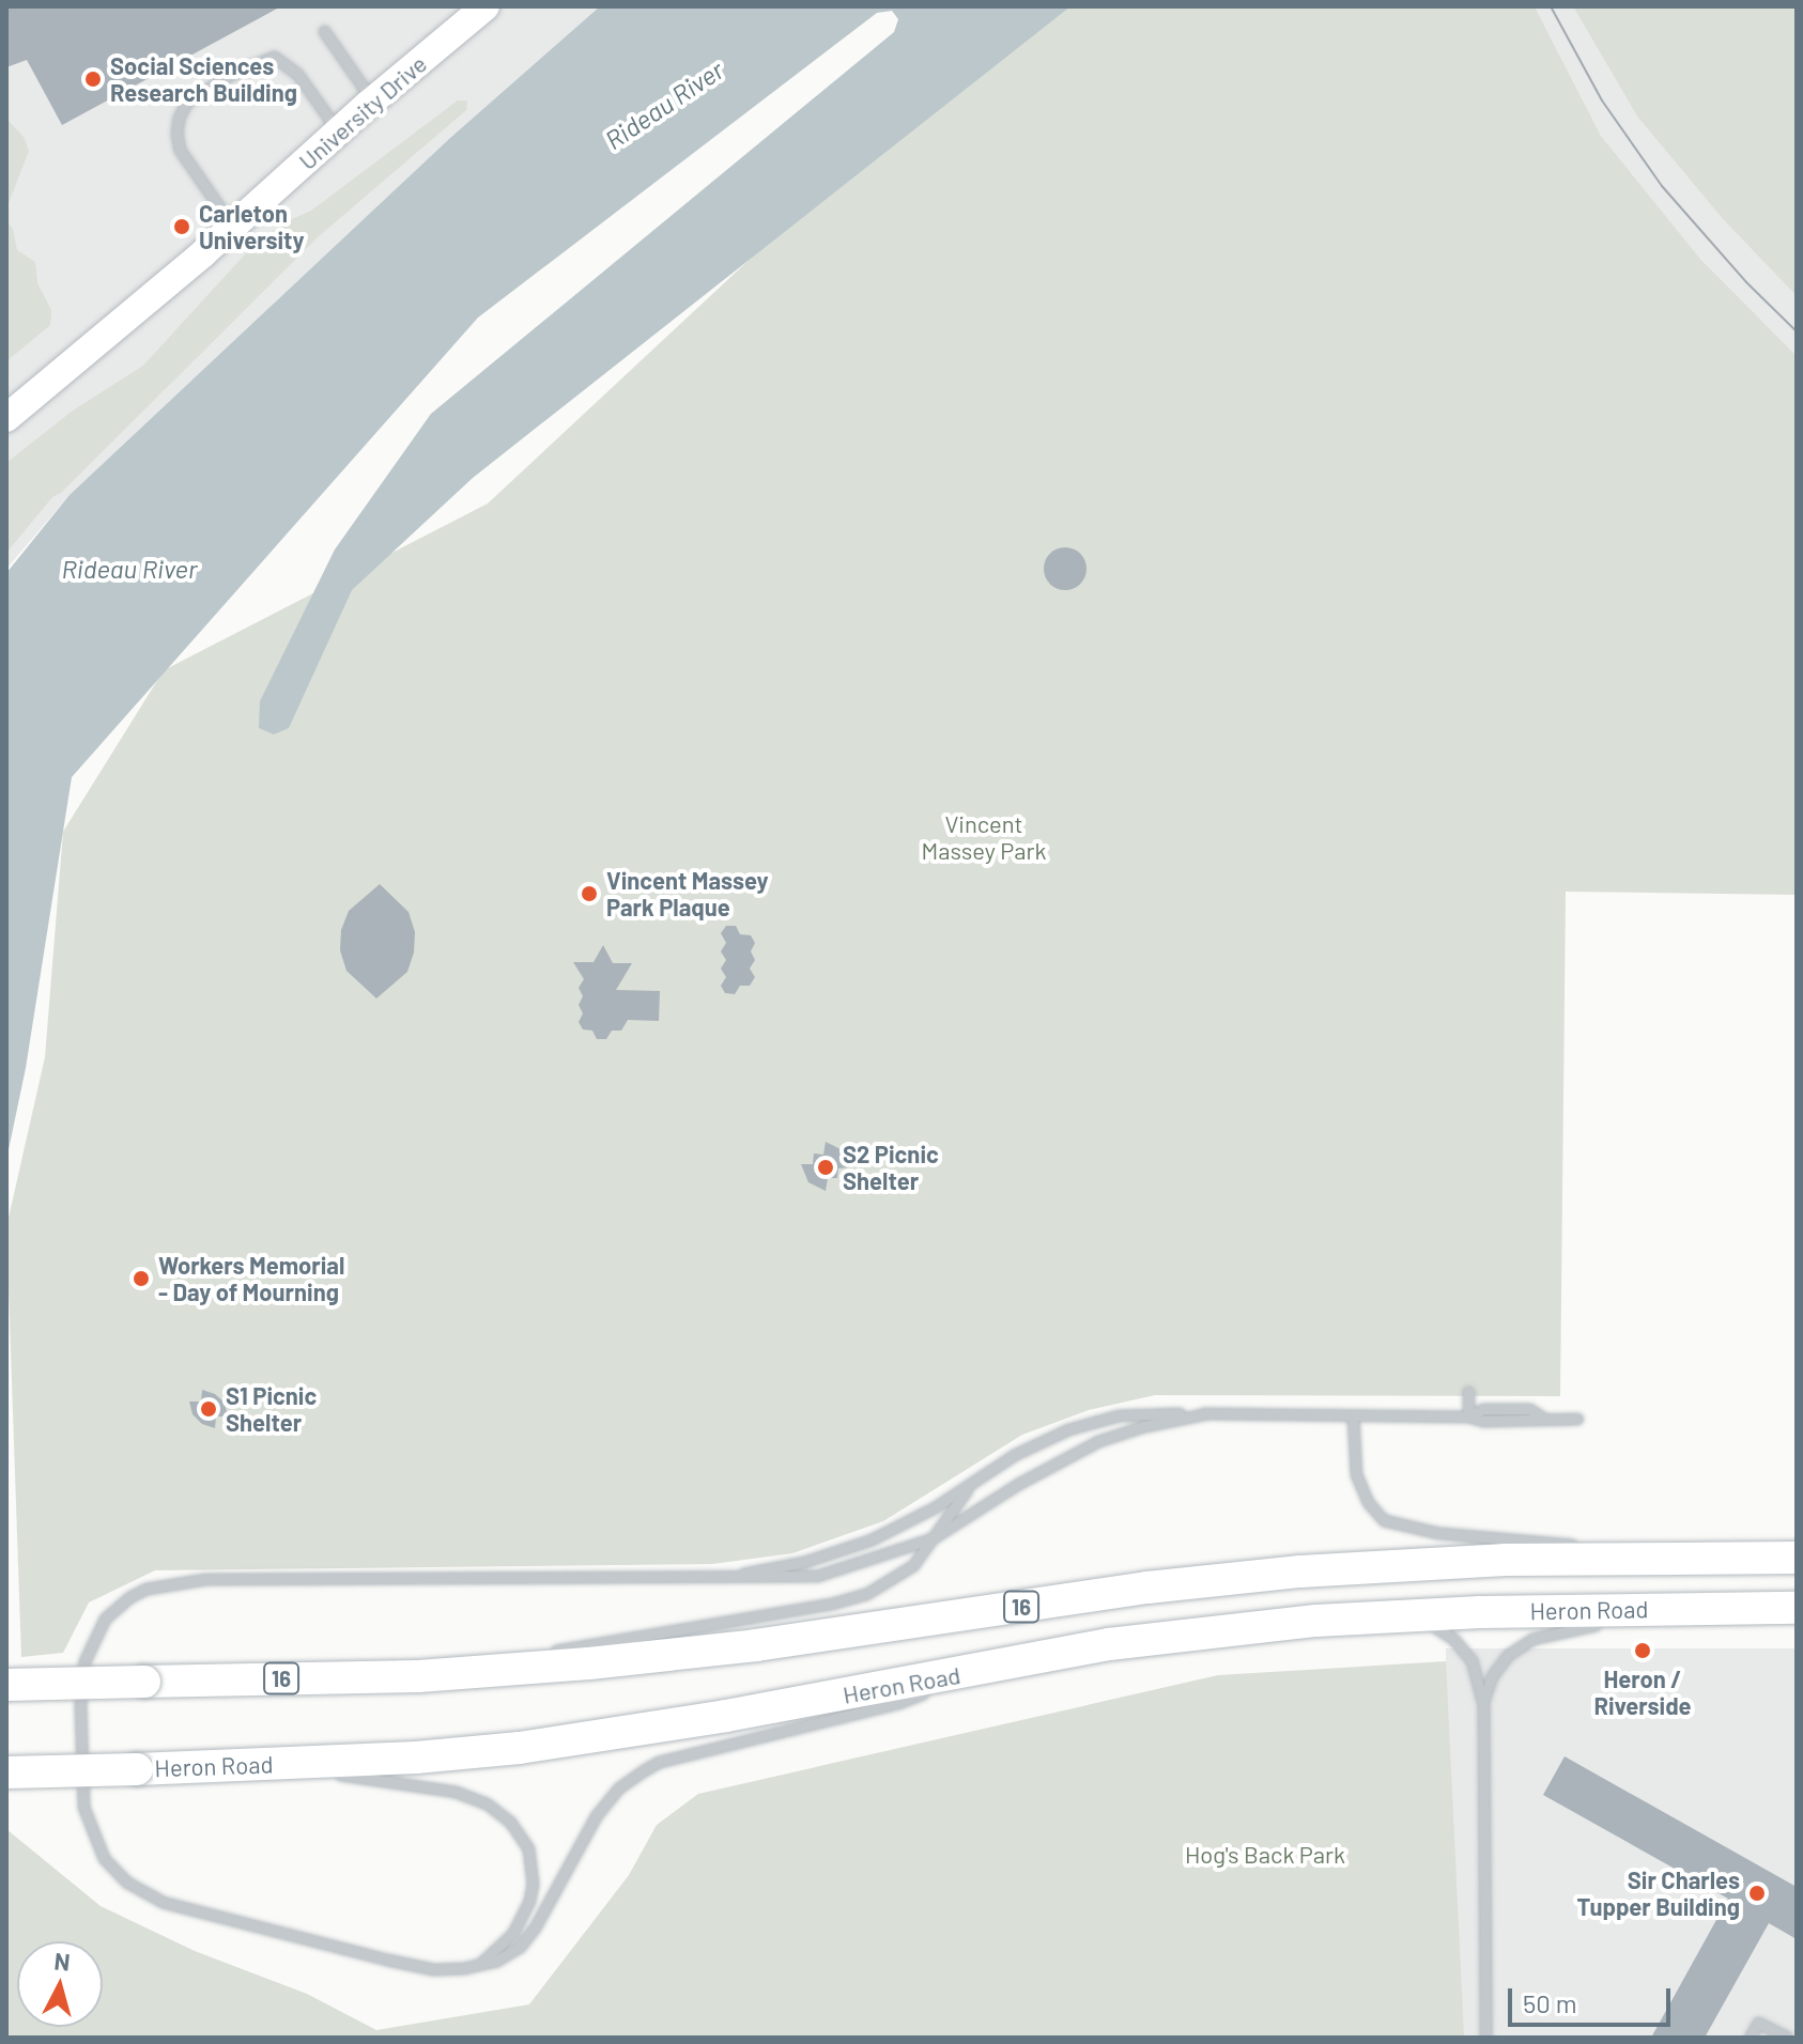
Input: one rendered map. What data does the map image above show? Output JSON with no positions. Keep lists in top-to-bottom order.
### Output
{
  "streets": {
    "main road": ["16", "Heron Road"],
    "street": ["University Drive"]
  },
  "water": ["Rideau River"],
  "parks": ["Vincent Massey Park", "Hog's Back Park"],
  "places": [
    "Social Sciences Research Building",
    "Carleton University",
    "Vincent Massey Park Plaque",
    "S2 Picnic Shelter",
    "Workers Memorial - Day of Mourning",
    "S1 Picnic Shelter",
    "Heron / Riverside",
    "Sir Charles Tupper Building"
  ],
  "scale_bar": "50 m",
  "north": "top"
}
